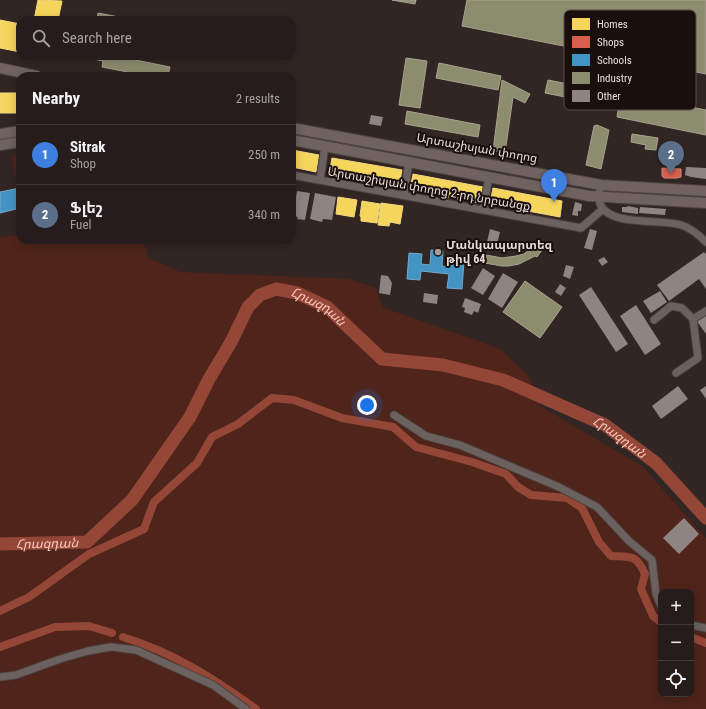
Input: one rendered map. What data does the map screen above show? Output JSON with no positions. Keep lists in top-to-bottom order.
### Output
{
  "streets": {
    "main road": ["Արտաշիսյան փողոց"],
    "street": ["Արտաշիսյան փողոց 2-րդ նրբանցք"]
  },
  "water": ["Հրազդան"],
  "places": ["Մանկապարտեզ թիվ 64"],
  "legend": [
    "Homes",
    "Shops",
    "Schools",
    "Industry",
    "Other"
  ],
  "page": {
    "search": "Search here",
    "heading": ["Nearby", "2 results"],
    "list": [
      {
        "mark": "1",
        "name": "Sitrak",
        "note": "Shop",
        "value": "250 m"
      },
      {
        "mark": "2",
        "name": "Ֆլեշ",
        "note": "Fuel",
        "value": "340 m"
      }
    ],
    "pins": ["2", "1"],
    "map_buttons": ["+", "−"]
  }
}
